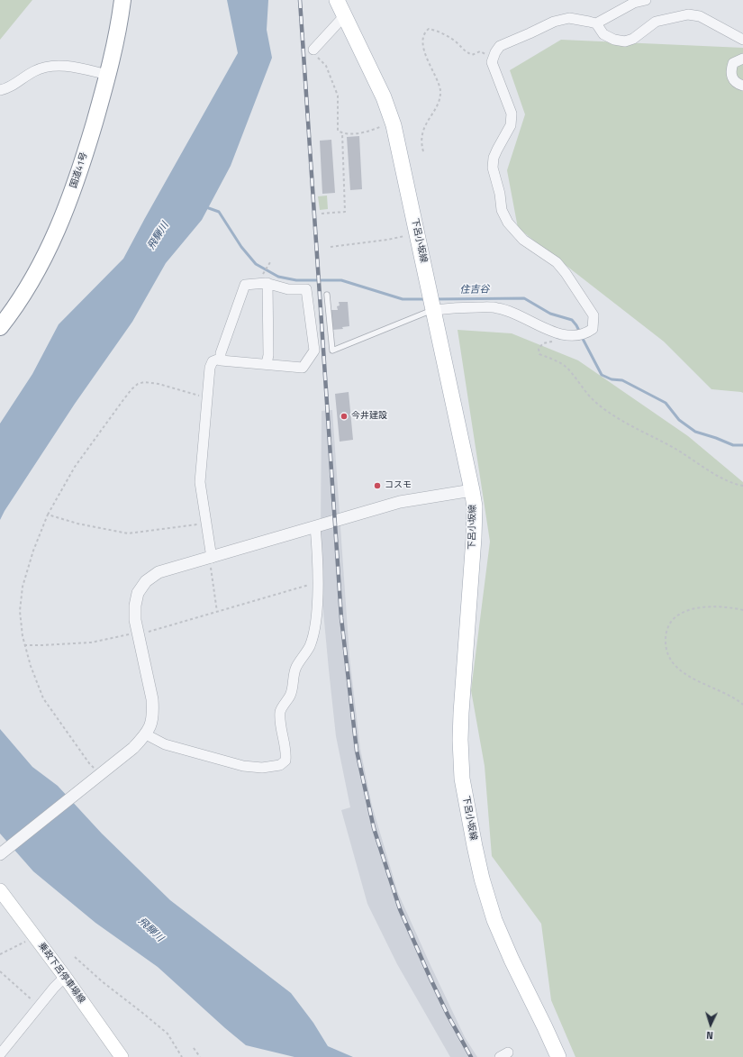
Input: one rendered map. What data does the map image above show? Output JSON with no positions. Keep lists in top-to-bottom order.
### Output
{
  "streets": {
    "highway": ["国道41号"],
    "main road": ["下呂小坂線", "乗政下呂停車場線"]
  },
  "water": ["飛騨川", "住吉谷"],
  "places": ["今井建設", "コスモ"],
  "north": "bottom"
}
